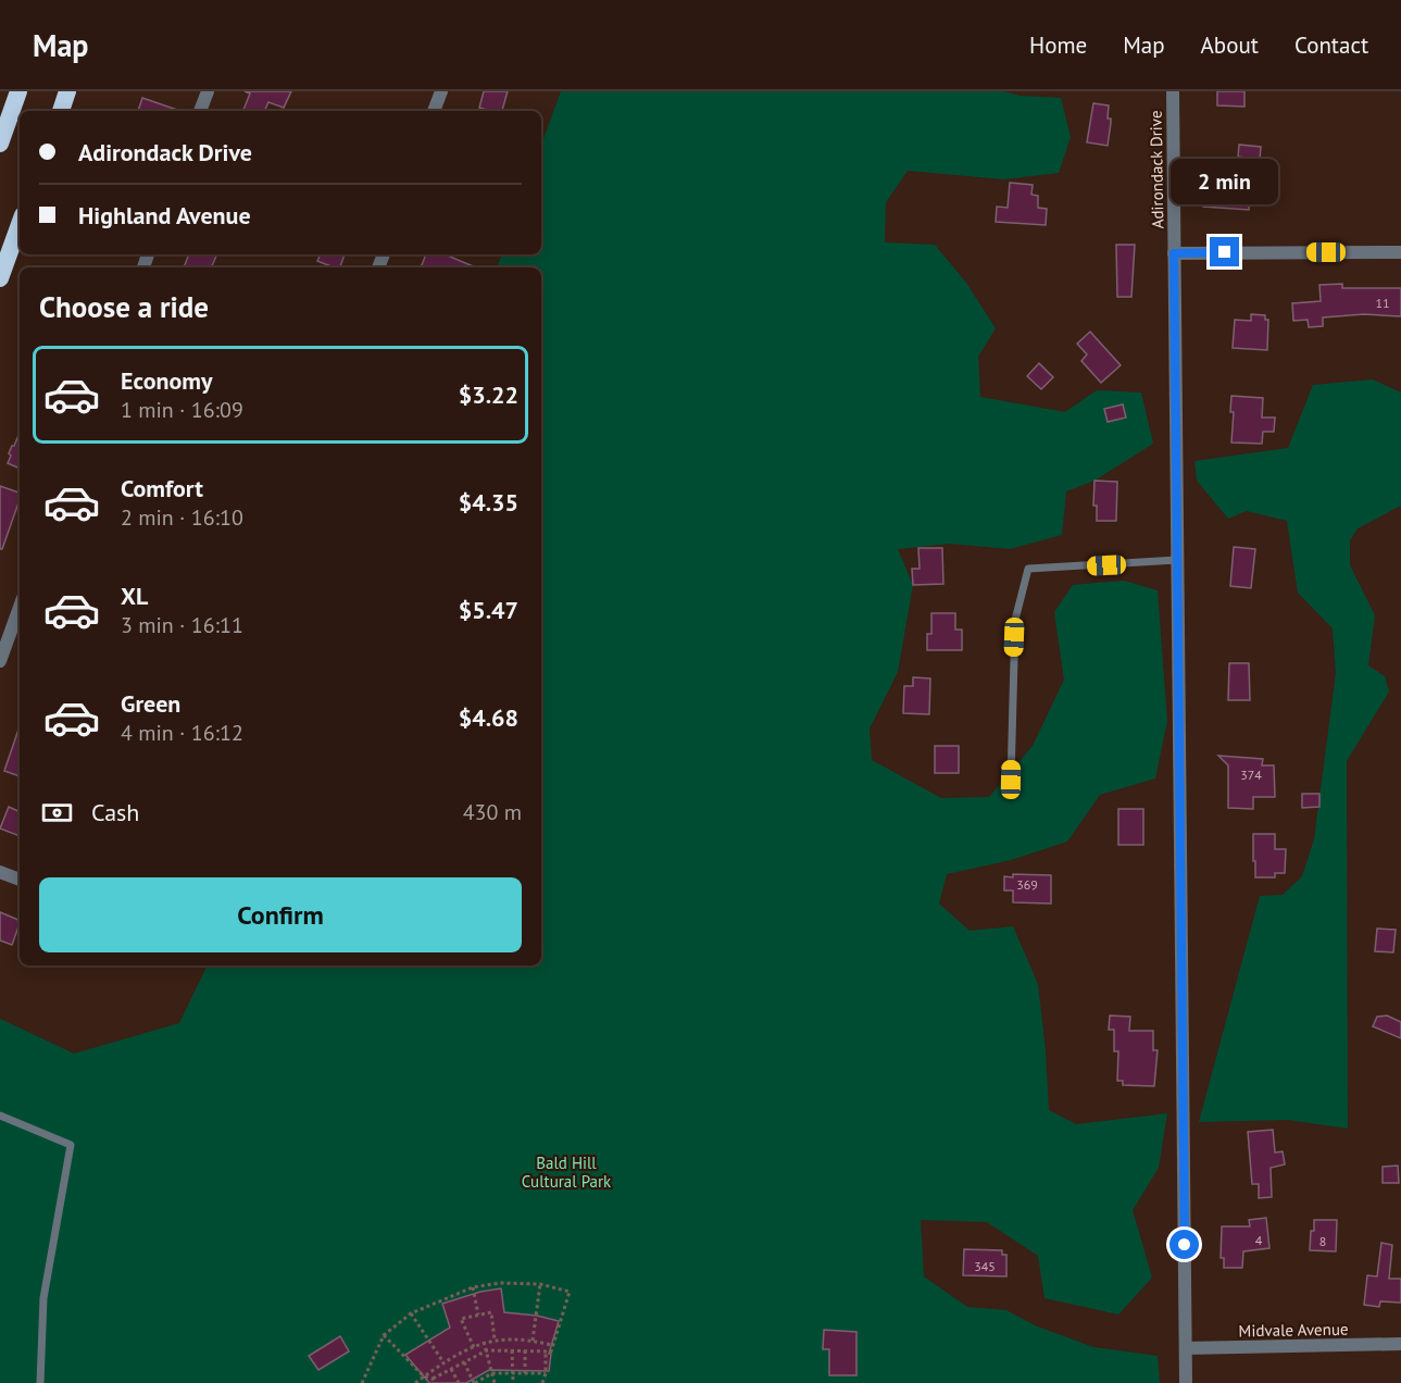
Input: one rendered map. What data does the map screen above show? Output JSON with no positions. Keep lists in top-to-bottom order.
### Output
{
  "streets": {
    "street": ["Adirondack Drive", "Midvale Avenue"]
  },
  "crossings": [
    ["Adirondack Drive", "Midvale Avenue"]
  ],
  "parks": ["Bald Hill Cultural Park"],
  "house_numbers": [
    "11",
    "374",
    "369",
    "4",
    "8",
    "345"
  ],
  "page": {
    "header": "Map",
    "nav": [
      "Home",
      "Map",
      "About",
      "Contact"
    ],
    "banner": ["Adirondack Drive", "Highland Avenue"],
    "bubble": "2 min",
    "heading": "Choose a ride",
    "list": [
      {
        "name": "Economy",
        "note": "1 min · 16:09",
        "value": "$3.22"
      },
      {
        "name": "Comfort",
        "note": "2 min · 16:10",
        "value": "$4.35"
      },
      {
        "name": "XL",
        "note": "3 min · 16:11",
        "value": "$5.47"
      },
      {
        "name": "Green",
        "note": "4 min · 16:12",
        "value": "$4.68"
      }
    ],
    "pay": ["Cash", "430 m"],
    "buttons": "Confirm"
  }
}
